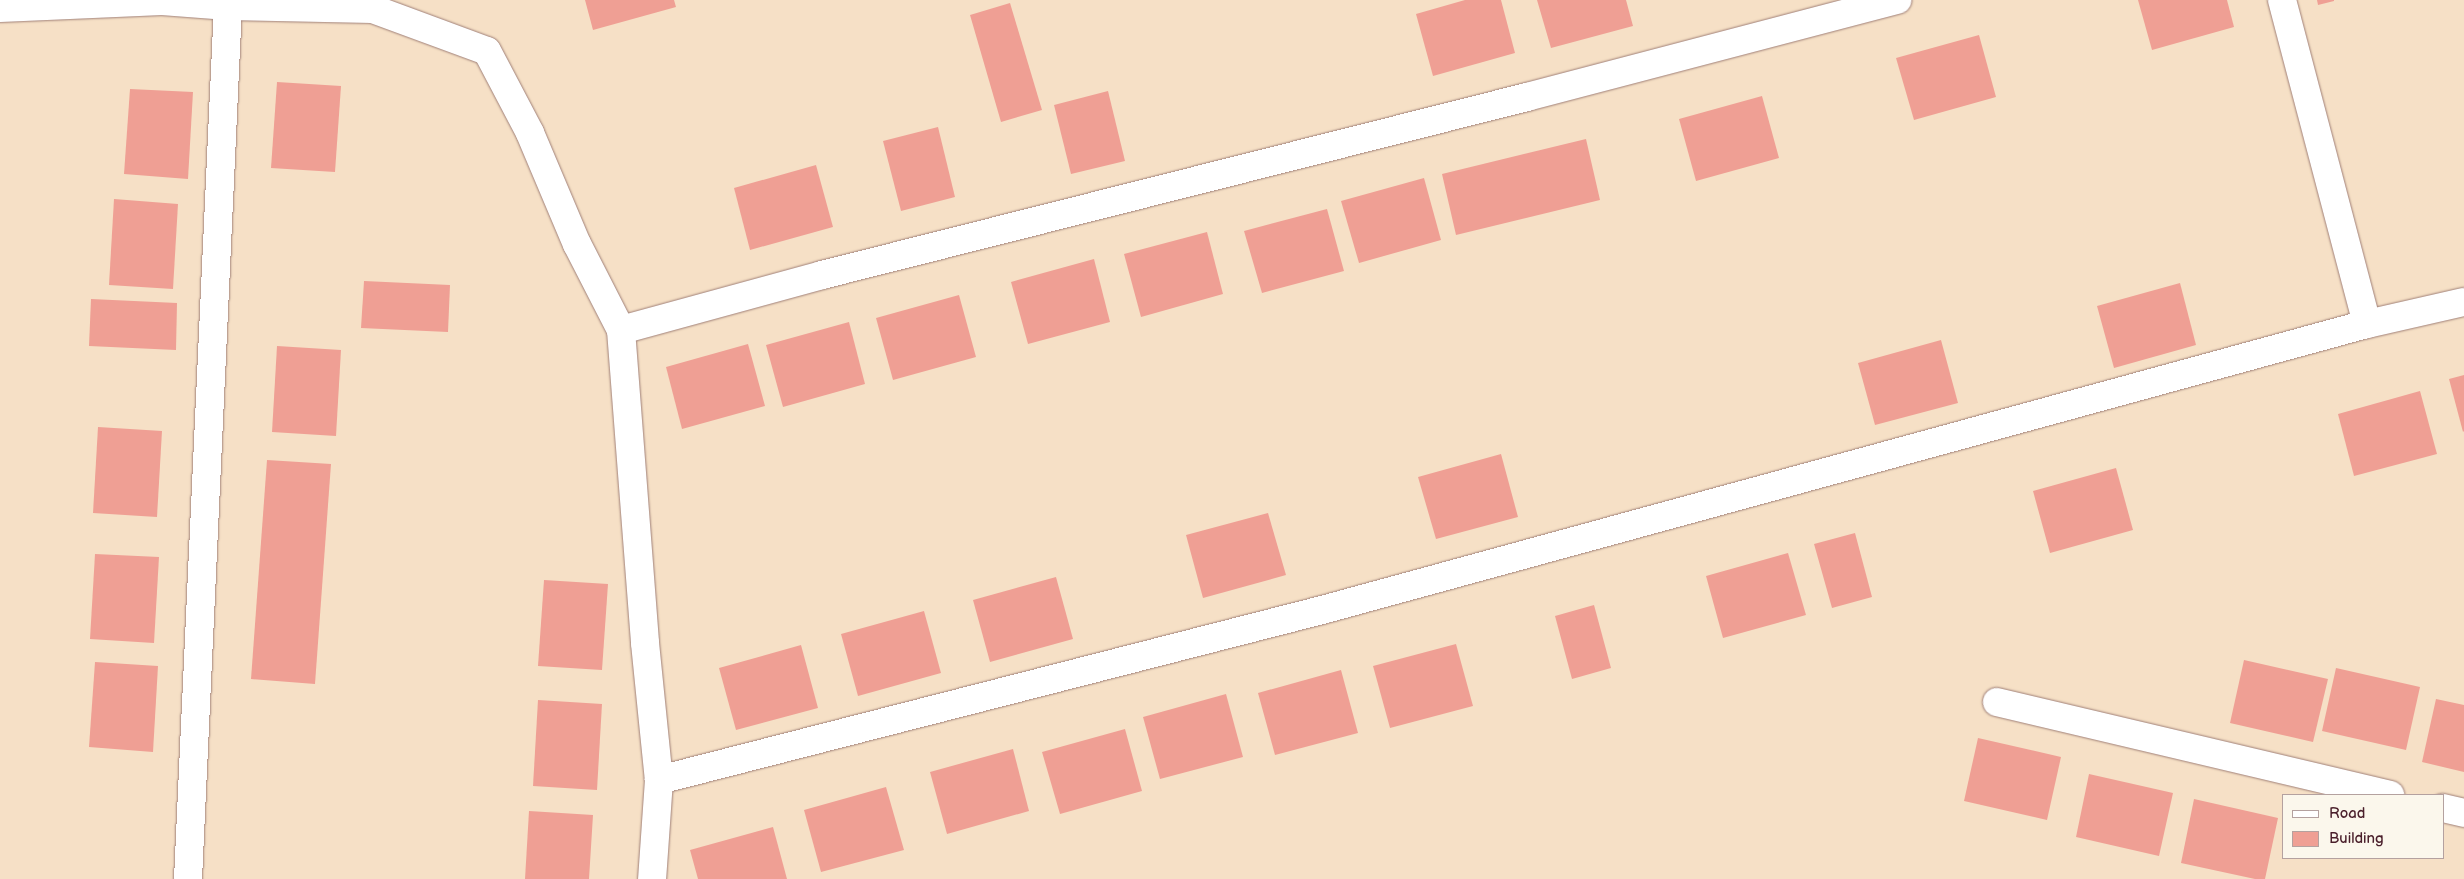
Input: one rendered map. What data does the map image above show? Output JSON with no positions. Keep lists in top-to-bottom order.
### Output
{
  "legend": ["Road", "Building"]
}
